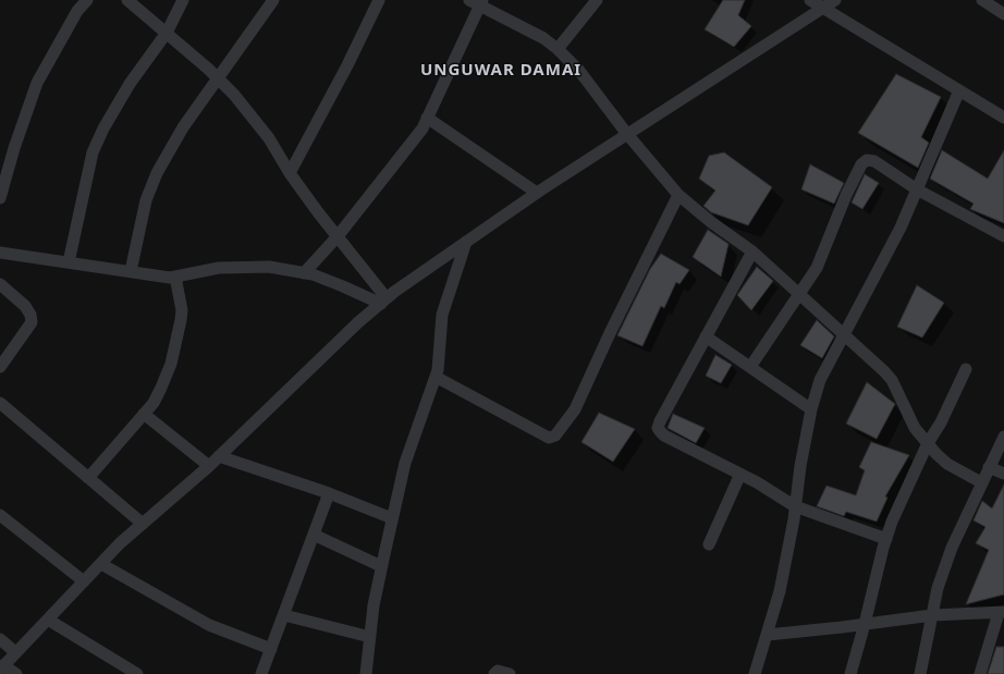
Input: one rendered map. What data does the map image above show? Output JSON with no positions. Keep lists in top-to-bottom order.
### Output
{
  "districts": ["UNGUWAR DAMAI"]
}
